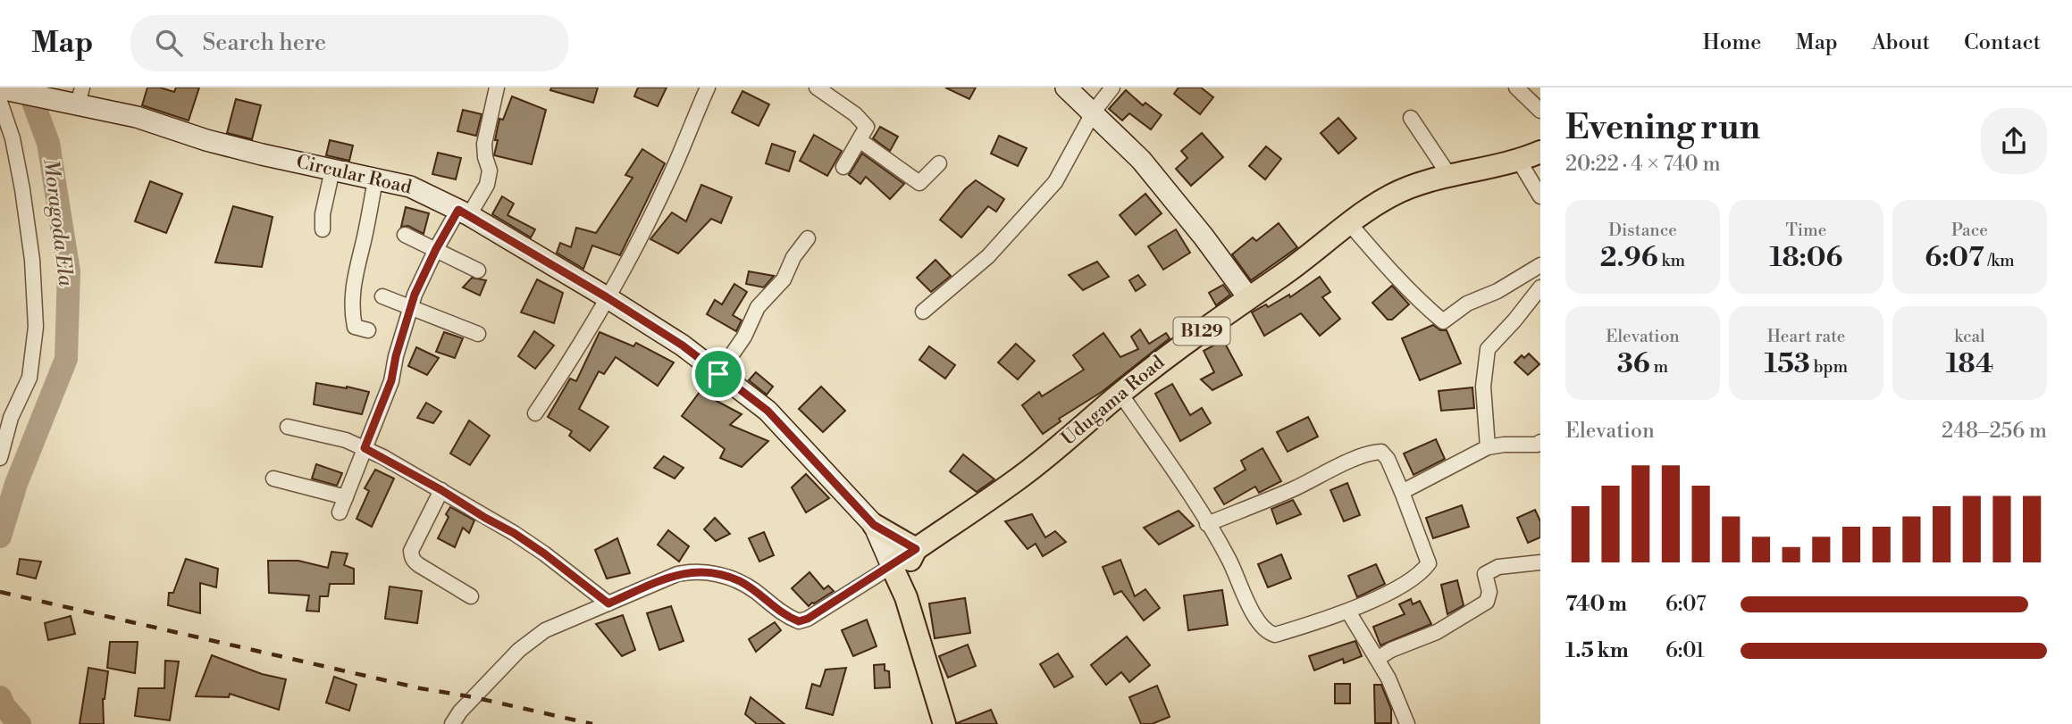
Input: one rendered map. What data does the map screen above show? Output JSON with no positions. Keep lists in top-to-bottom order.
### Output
{
  "streets": {
    "main road": ["Circular Road", "B129", "Udugama Road"]
  },
  "crossings": [
    ["Circular Road", "Udugama Road"]
  ],
  "water": ["Moragoda Ela"],
  "page": {
    "header": "Map",
    "search": "Search here",
    "nav": [
      "Home",
      "Map",
      "About",
      "Contact"
    ],
    "heading": ["Evening run", "20:22 · 4 × 740 m"],
    "stats": [
      ["Distance", "2.96 km"],
      ["Time", "18:06"],
      ["Pace", "6:07 /km"],
      ["Elevation", "36 m"],
      ["Heart rate", "153 bpm"],
      ["kcal", "184"]
    ],
    "chart": ["Elevation", "248–256 m"],
    "list": [
      {
        "name": "740 m",
        "note": "6:07"
      },
      {
        "name": "1.5 km",
        "note": "6:01"
      }
    ]
  }
}
